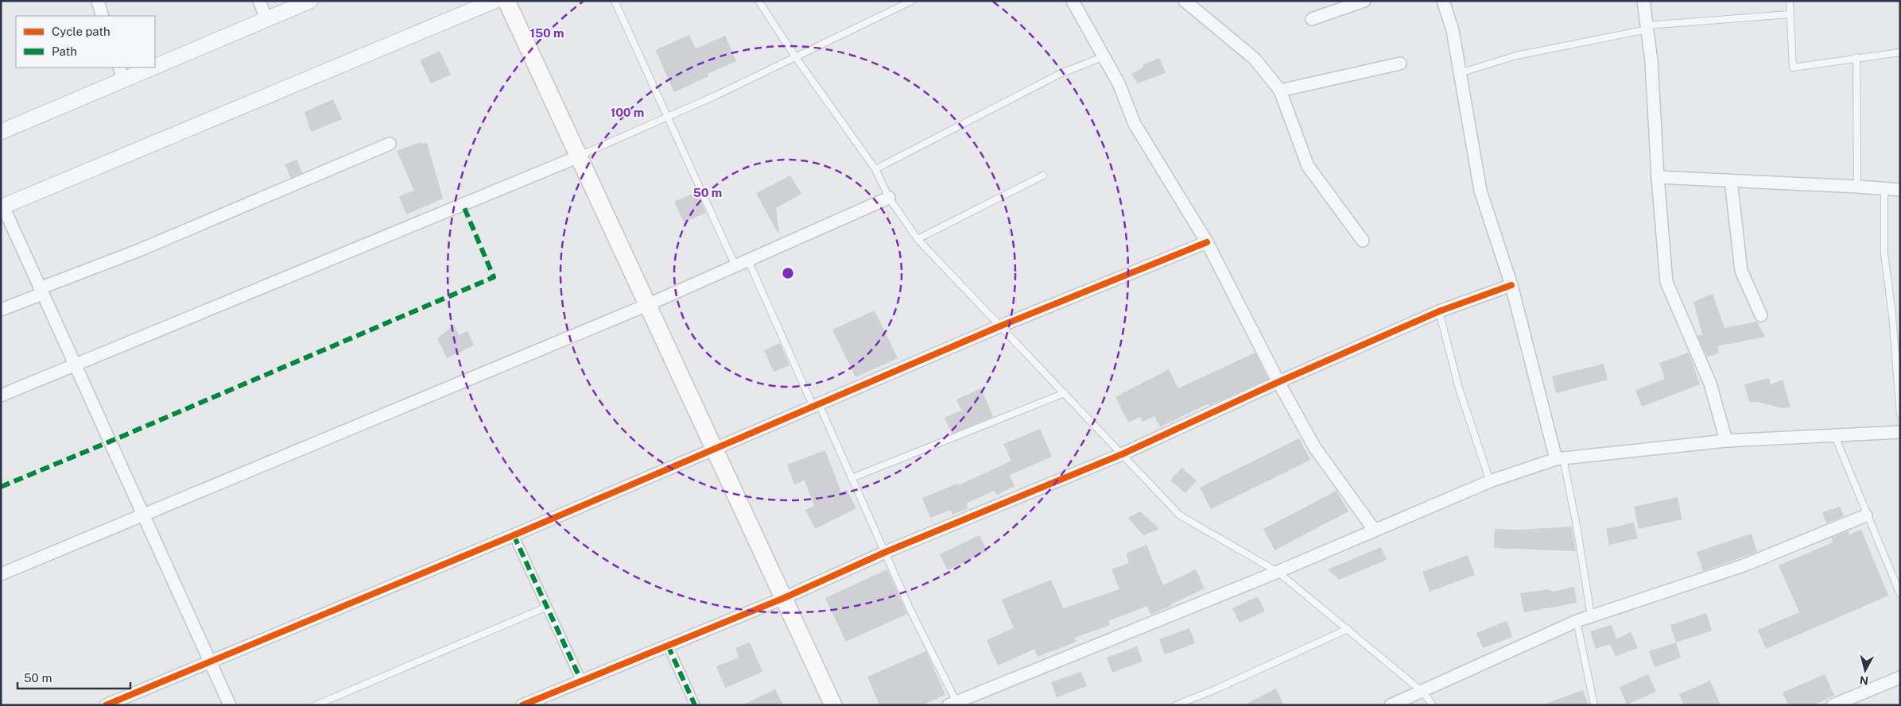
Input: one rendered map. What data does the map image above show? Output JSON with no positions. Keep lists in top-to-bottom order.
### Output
{
  "legend": ["Cycle path", "Path"],
  "scale_bar": "50 m",
  "north": "bottom",
  "rings": ["150 m", "100 m", "50 m"]
}
